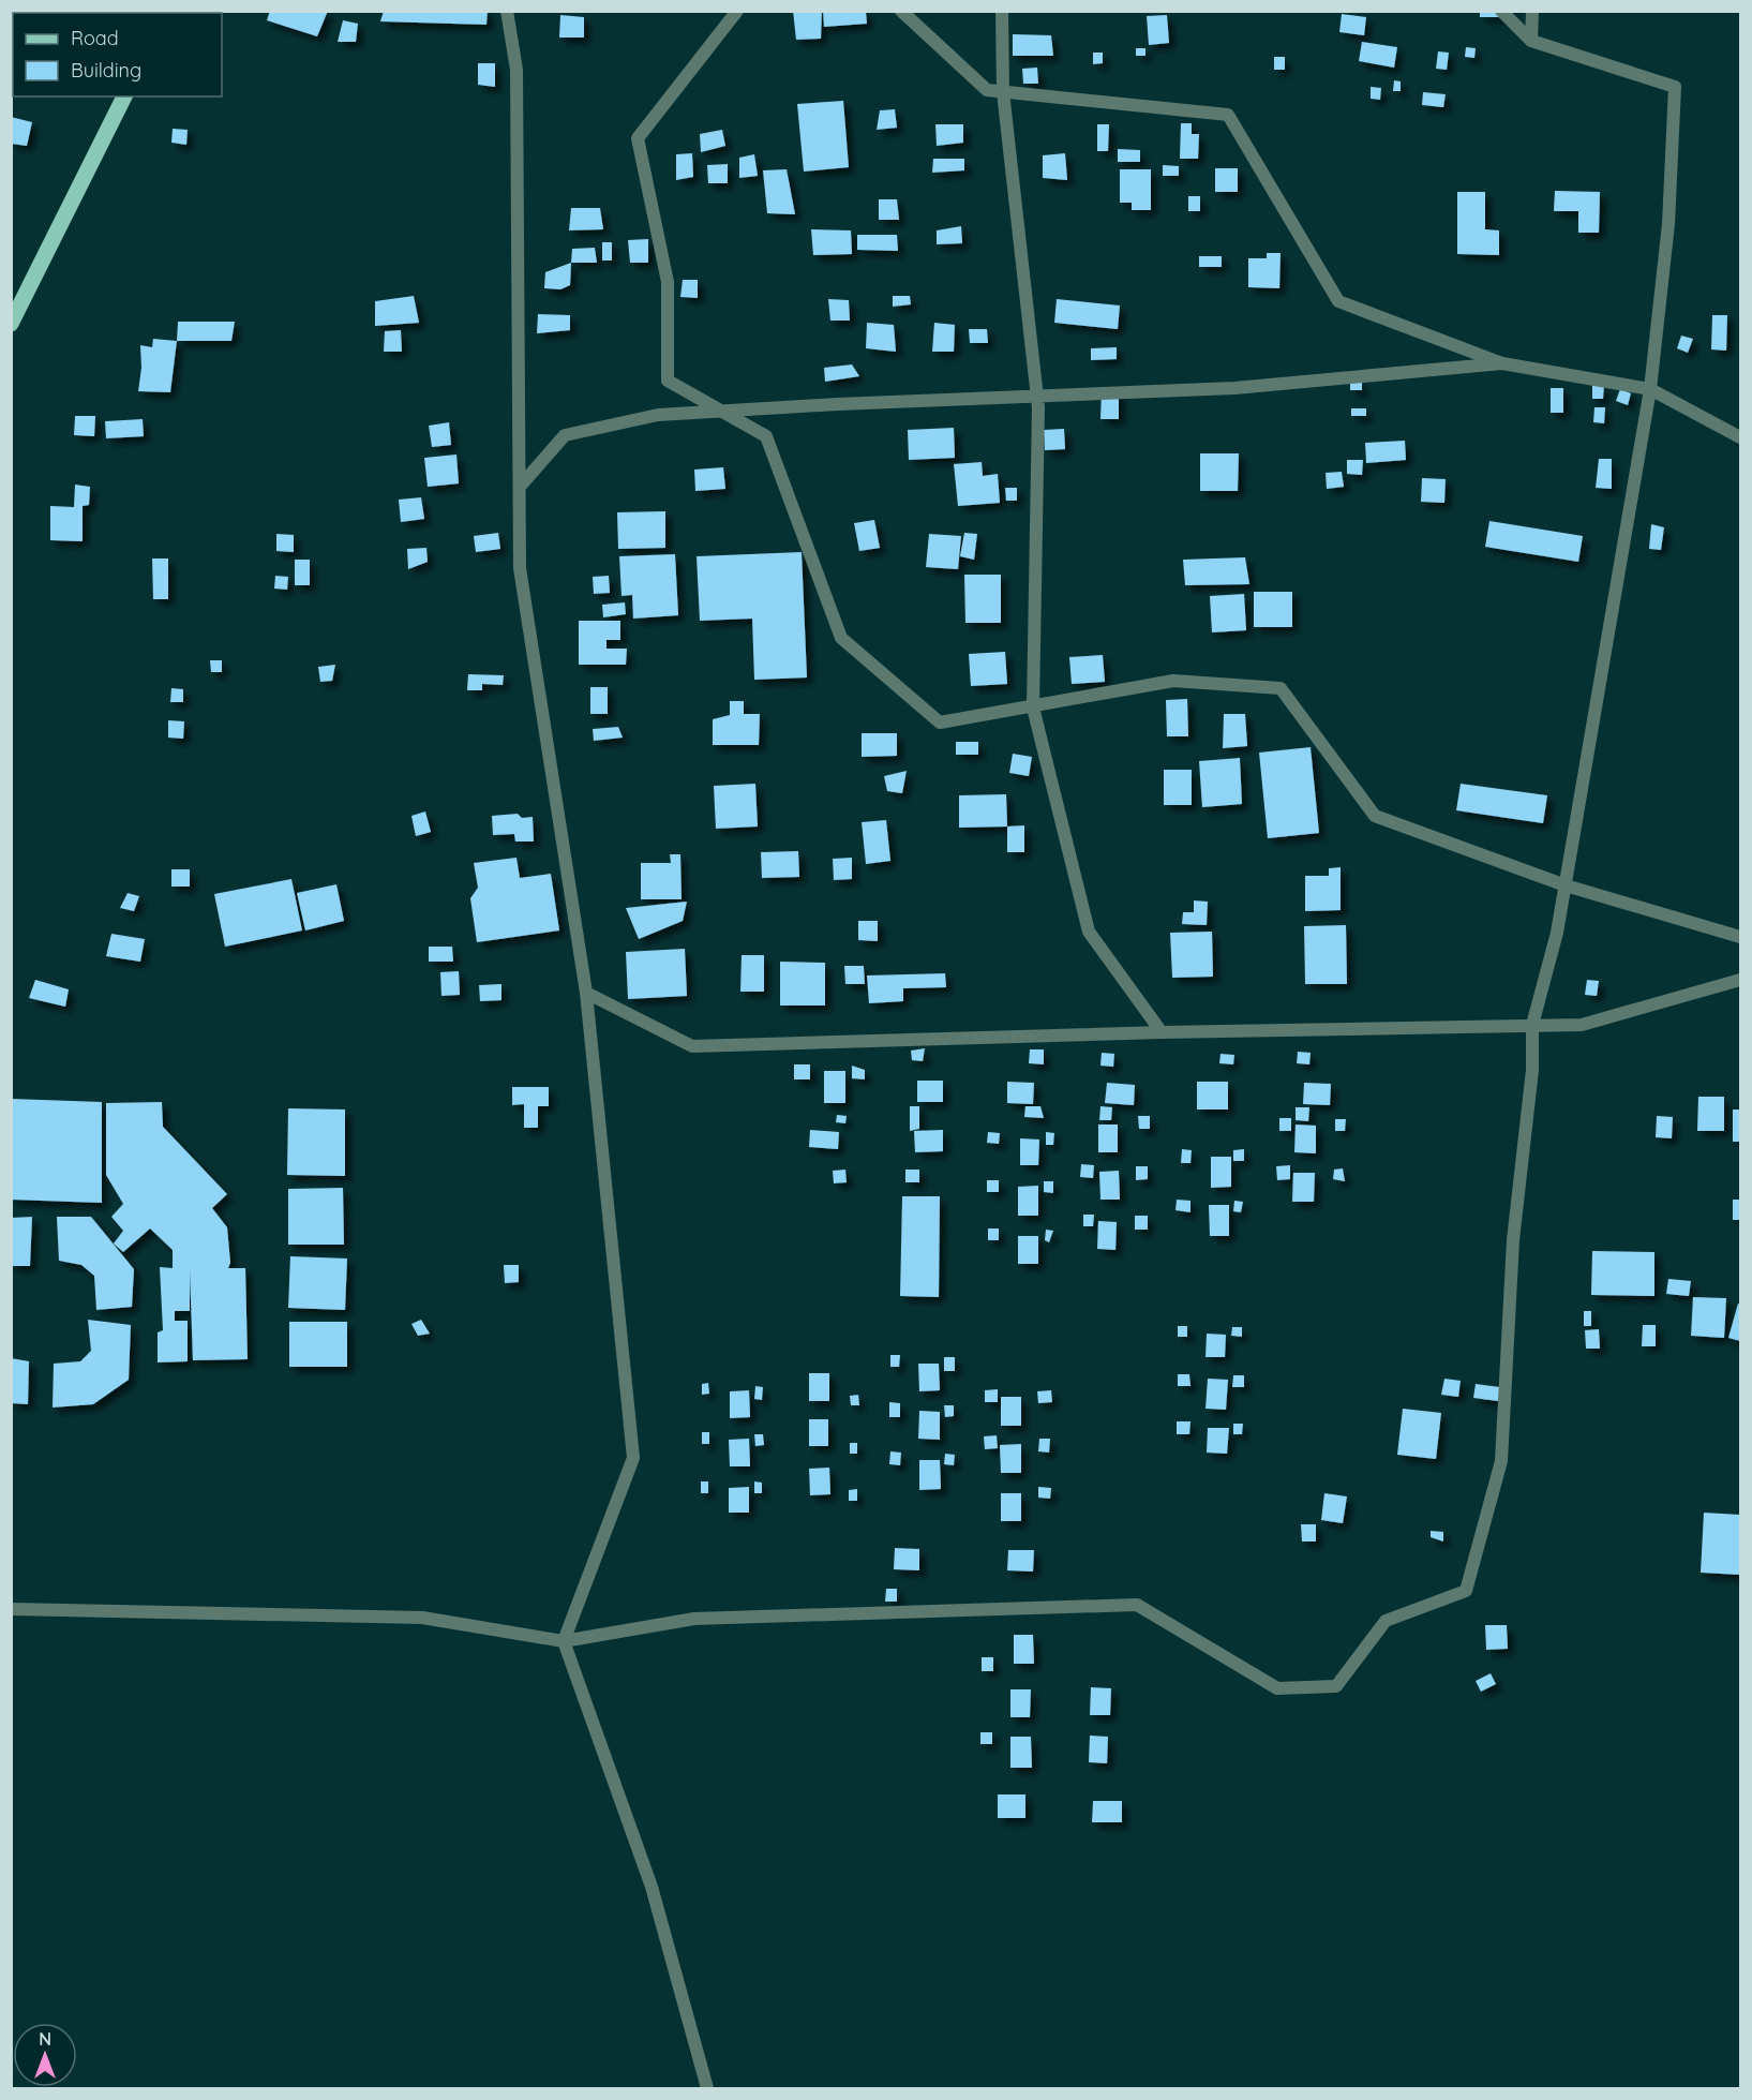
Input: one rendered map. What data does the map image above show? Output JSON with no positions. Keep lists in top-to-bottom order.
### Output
{
  "legend": ["Road", "Building"],
  "north": "top"
}
